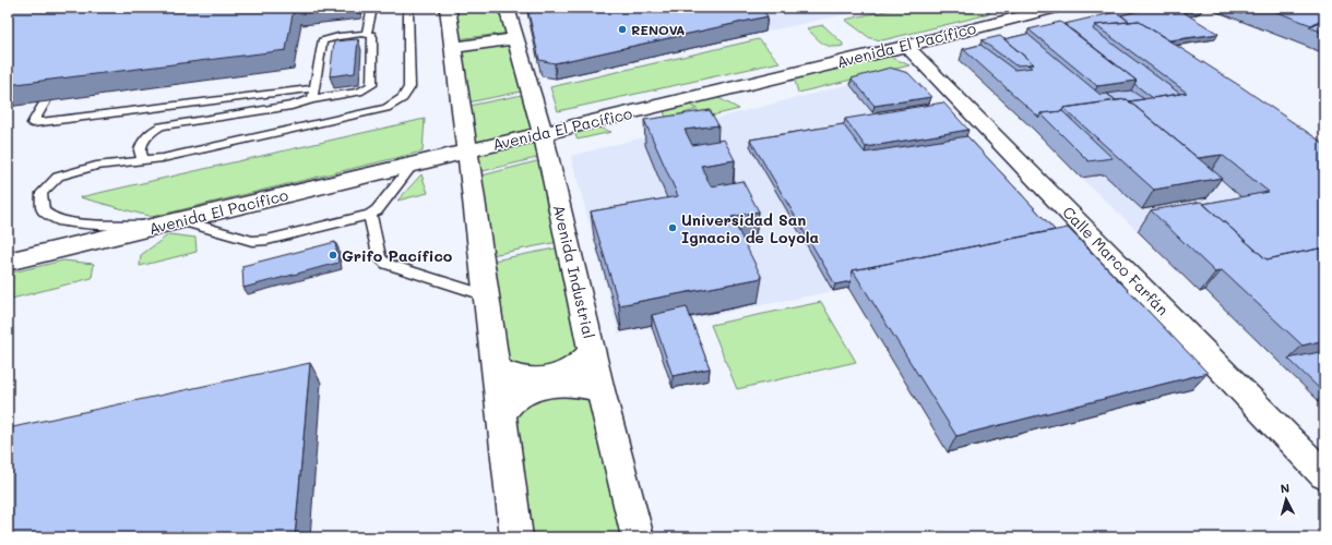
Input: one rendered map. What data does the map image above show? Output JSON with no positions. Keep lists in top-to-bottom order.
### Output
{
  "streets": {
    "main road": ["Avenida El Pacífico", "Calle Marco Farfán", "Avenida Industrial"]
  },
  "crossings": [
    ["Avenida El Pacífico", "Calle Marco Farfán"],
    ["Avenida El Pacífico", "Avenida Industrial"]
  ],
  "places": ["RENOVA", "Universidad San Ignacio de Loyola", "Grifo Pacífico"],
  "north": "top"
}
